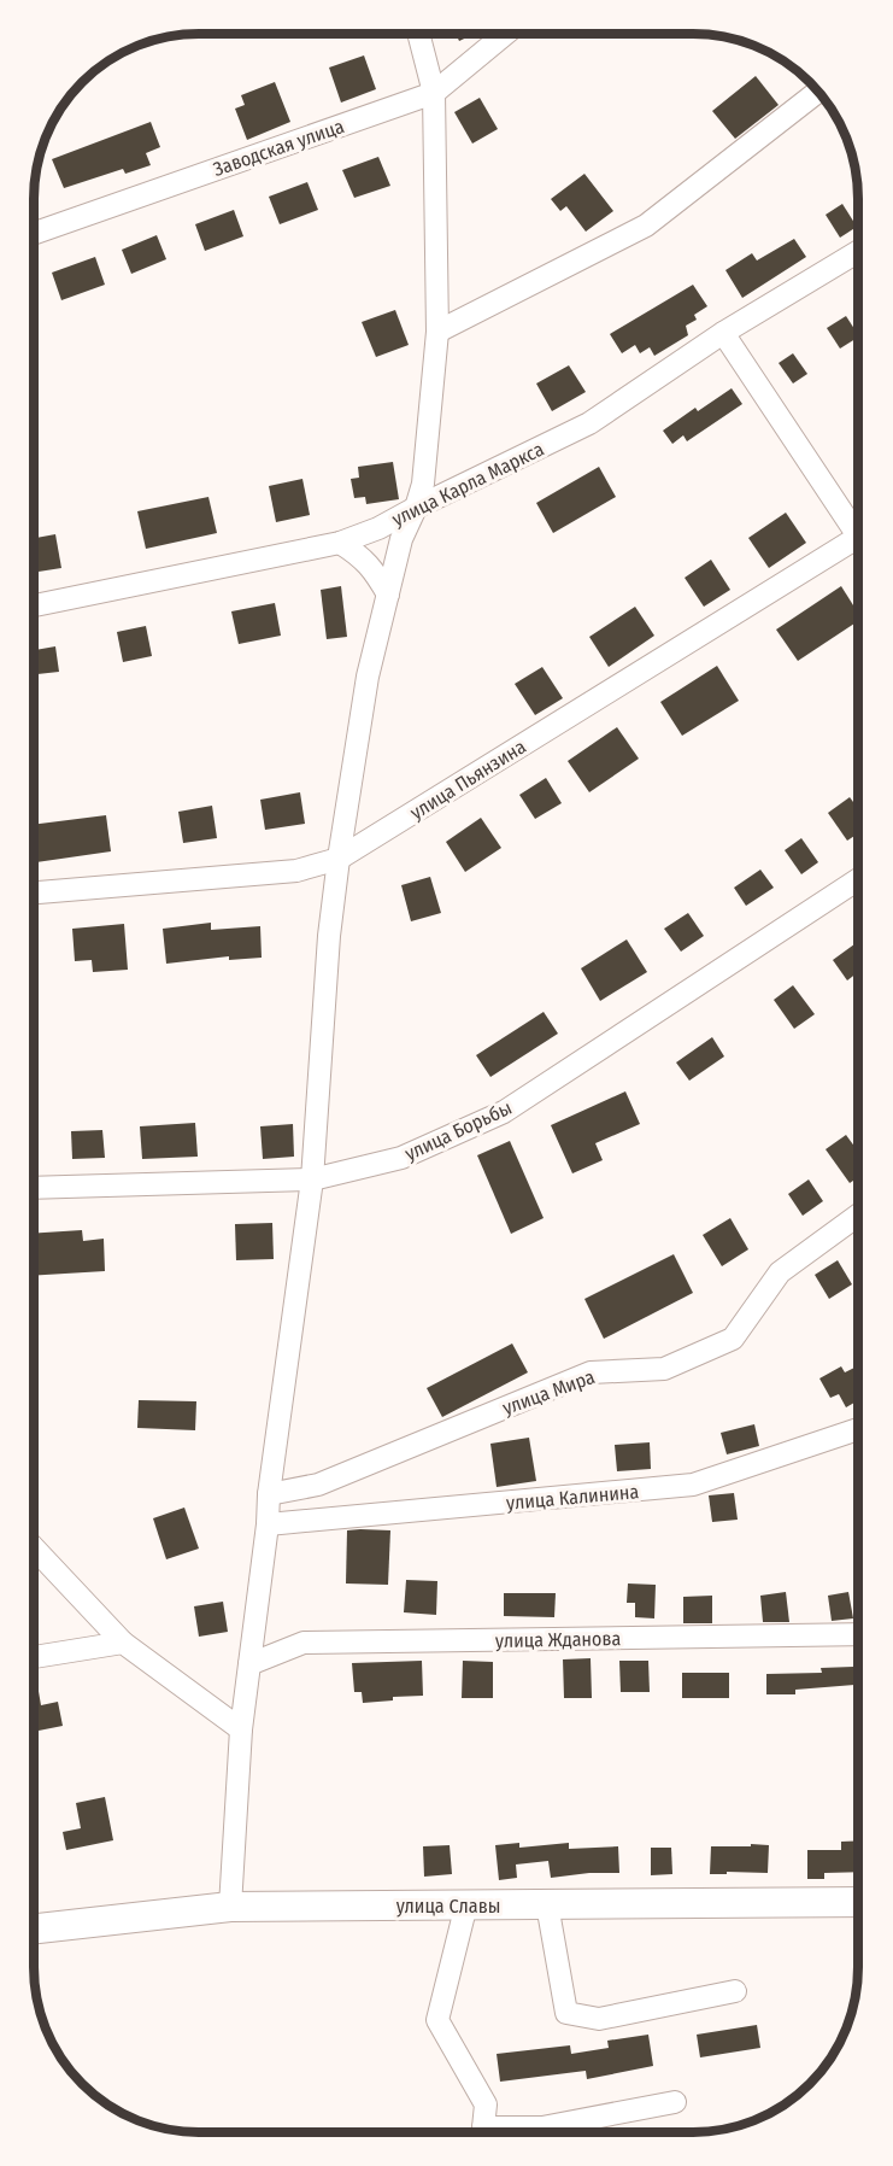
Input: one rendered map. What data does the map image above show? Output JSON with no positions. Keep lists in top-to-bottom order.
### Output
{
  "streets": {
    "main road": ["улица Славы"],
    "street": [
      "Заводская улица",
      "улица Карла Маркса",
      "улица Пьянзина",
      "улица Борьбы",
      "улица Мира",
      "улица Калинина",
      "улица Жданова"
    ]
  }
}
